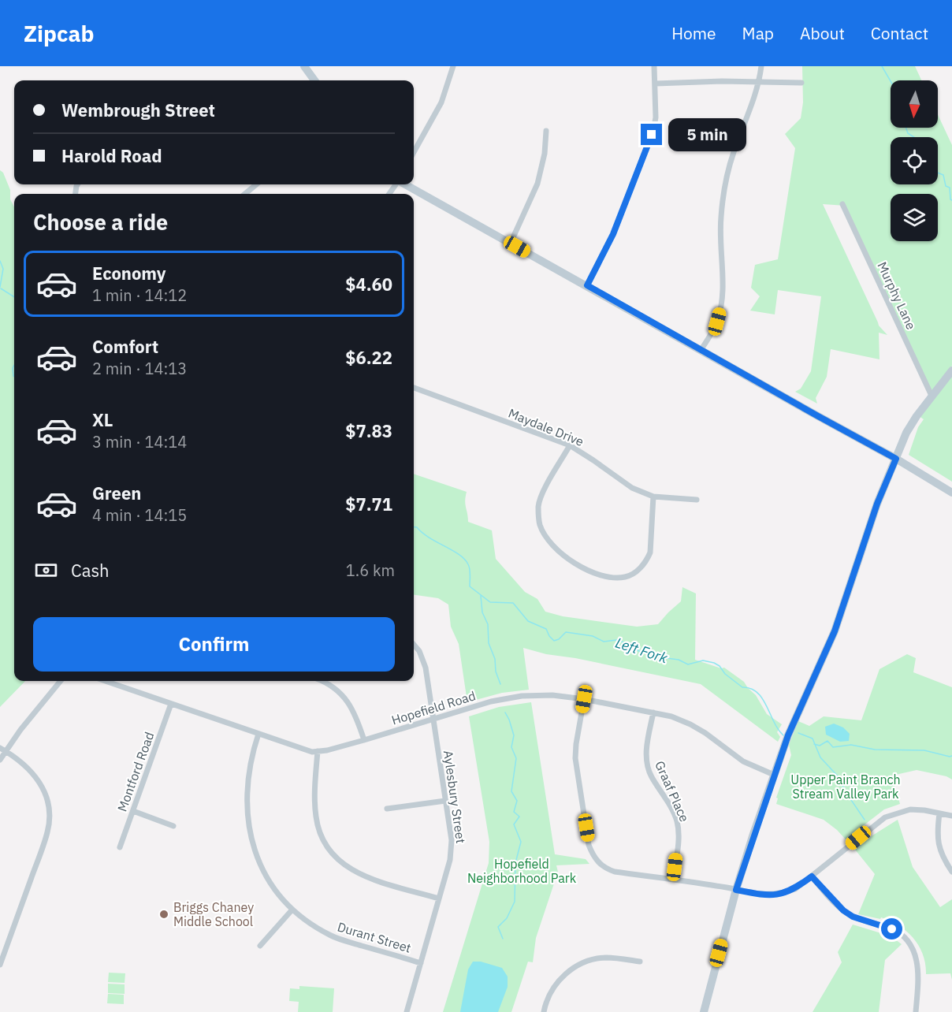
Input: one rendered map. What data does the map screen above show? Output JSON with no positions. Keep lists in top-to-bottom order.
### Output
{
  "streets": {
    "street": [
      "Murphy Lane",
      "Maydale Drive",
      "Hopefield Road",
      "Montford Road",
      "Graaf Place",
      "Aylesbury Street",
      "Durant Street"
    ]
  },
  "crossings": [
    ["Hopefield Road", "Montford Road"],
    ["Hopefield Road", "Graaf Place"],
    ["Hopefield Road", "Aylesbury Street"],
    ["Hopefield Road", "Durant Street"],
    ["Aylesbury Street", "Durant Street"]
  ],
  "water": ["Left Fork"],
  "parks": ["Upper Paint Branch Stream Valley Park", "Hopefield Neighborhood Park"],
  "places": ["Briggs Chaney Middle School"],
  "north": "bottom",
  "page": {
    "header": "Zipcab",
    "nav": [
      "Home",
      "Map",
      "About",
      "Contact"
    ],
    "banner": ["Wembrough Street", "Harold Road"],
    "bubble": "5 min",
    "heading": "Choose a ride",
    "list": [
      {
        "name": "Economy",
        "note": "1 min · 14:12",
        "value": "$4.60"
      },
      {
        "name": "Comfort",
        "note": "2 min · 14:13",
        "value": "$6.22"
      },
      {
        "name": "XL",
        "note": "3 min · 14:14",
        "value": "$7.83"
      },
      {
        "name": "Green",
        "note": "4 min · 14:15",
        "value": "$7.71"
      }
    ],
    "pay": ["Cash", "1.6 km"],
    "buttons": "Confirm"
  }
}
